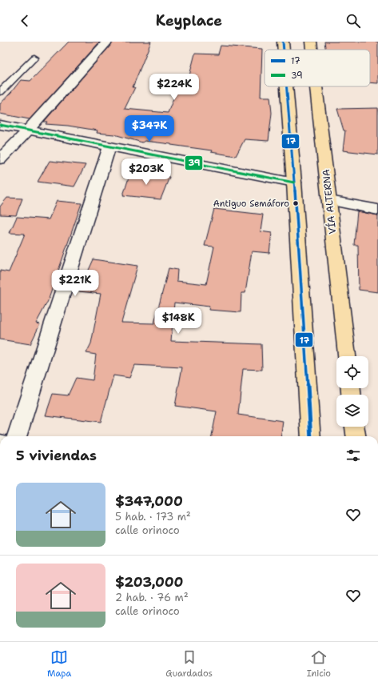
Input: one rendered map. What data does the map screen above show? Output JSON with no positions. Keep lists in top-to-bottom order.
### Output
{
  "streets": {
    "highway": ["VÍA ALTERNA"]
  },
  "places": ["Antiguo Semáforo"],
  "lines": ["transit line 17", "transit line 39"],
  "legend": ["17", "39"],
  "page": {
    "header": "Keyplace",
    "price": [
      "$224K",
      "$347K",
      "$203K",
      "$221K",
      "$148K"
    ],
    "heading": "5 viviendas",
    "list": [
      {
        "name": "$347,000",
        "note": "5 hab. · 173 m² · calle orinoco"
      },
      {
        "name": "$203,000",
        "note": "2 hab. · 76 m² · calle orinoco"
      }
    ],
    "tabs": ["Mapa", "Guardados", "Inicio"]
  }
}
